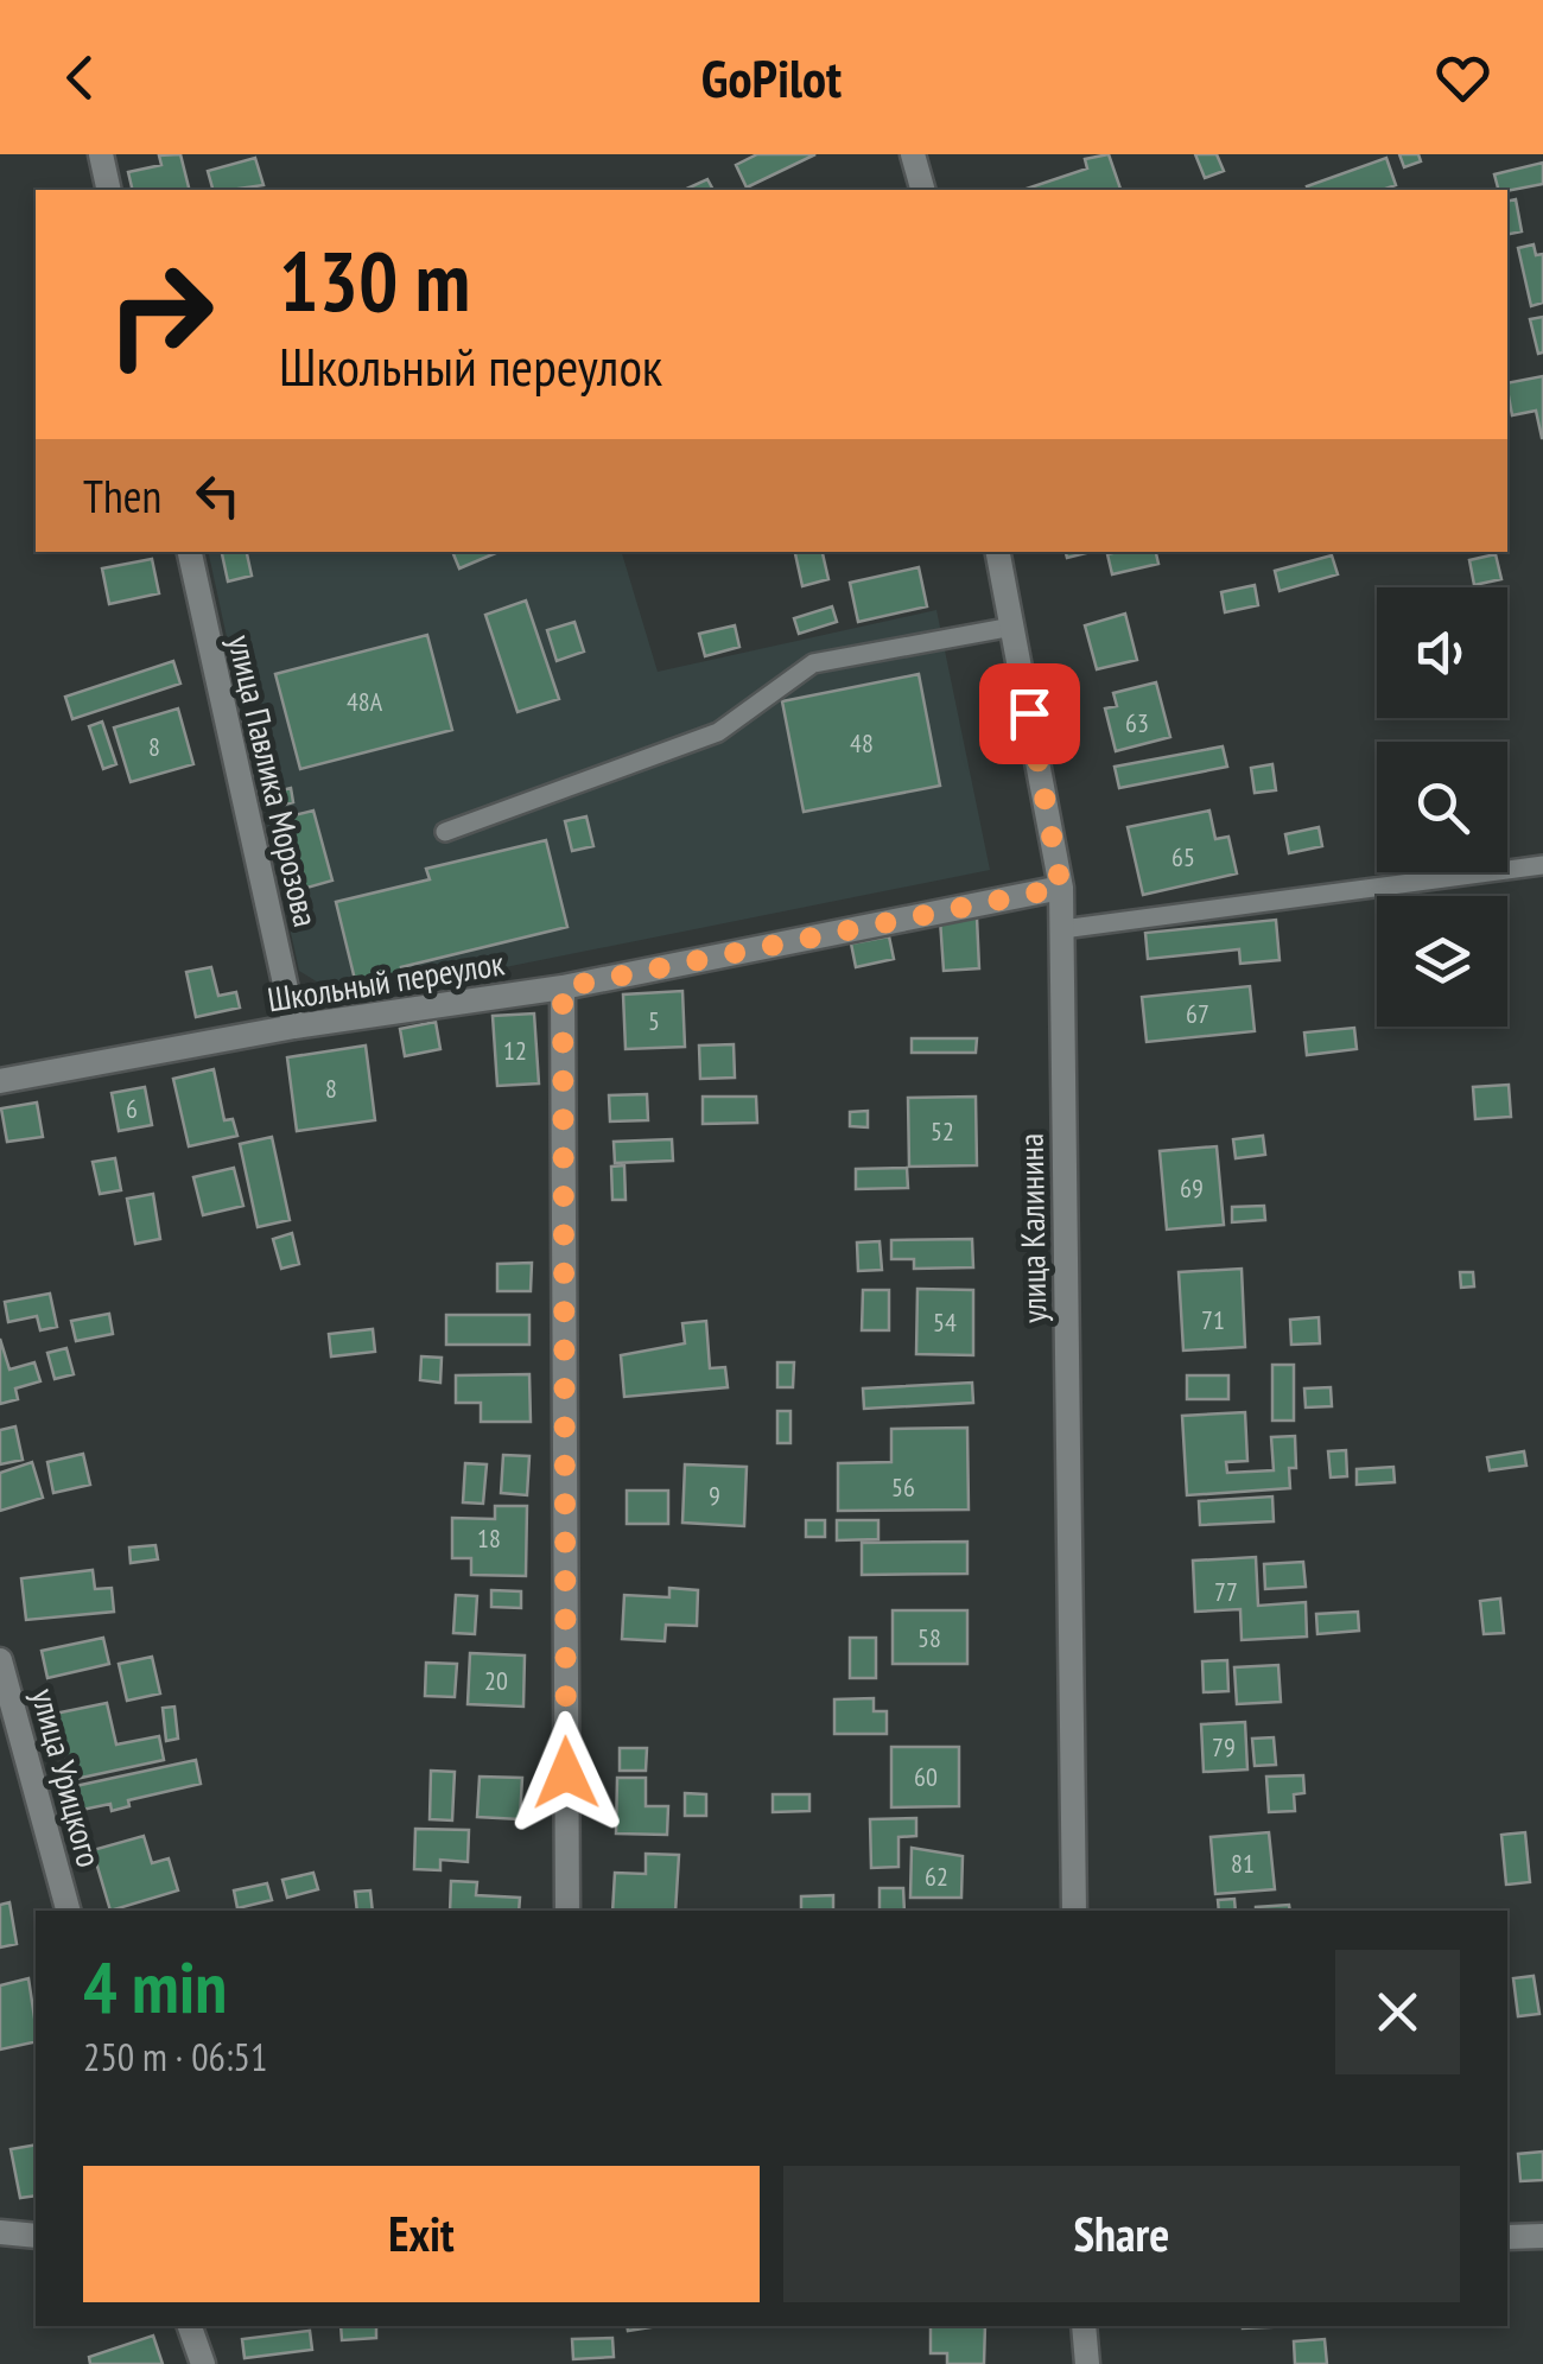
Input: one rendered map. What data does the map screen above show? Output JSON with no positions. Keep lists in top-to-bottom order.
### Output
{
  "streets": {
    "street": [
      "улица Павлика Морозова",
      "Школьный переулок",
      "улица Калинина",
      "улица Урицкого"
    ]
  },
  "crossings": [
    ["улица Павлика Морозова", "Школьный переулок"],
    ["Школьный переулок", "улица Калинина"]
  ],
  "house_numbers": [
    "48А",
    "63",
    "48",
    "8",
    "65",
    "67",
    "5",
    "12",
    "8",
    "6",
    "52",
    "69",
    "71",
    "54",
    "56",
    "9",
    "18",
    "77",
    "58",
    "20",
    "79",
    "60",
    "81",
    "62"
  ],
  "page": {
    "header": "GoPilot",
    "turn": ["130 m", "Школьный переулок"],
    "then": "Then",
    "heading": ["4 min", "250 m · 06:51"],
    "buttons": ["Exit", "Share"]
  }
}
